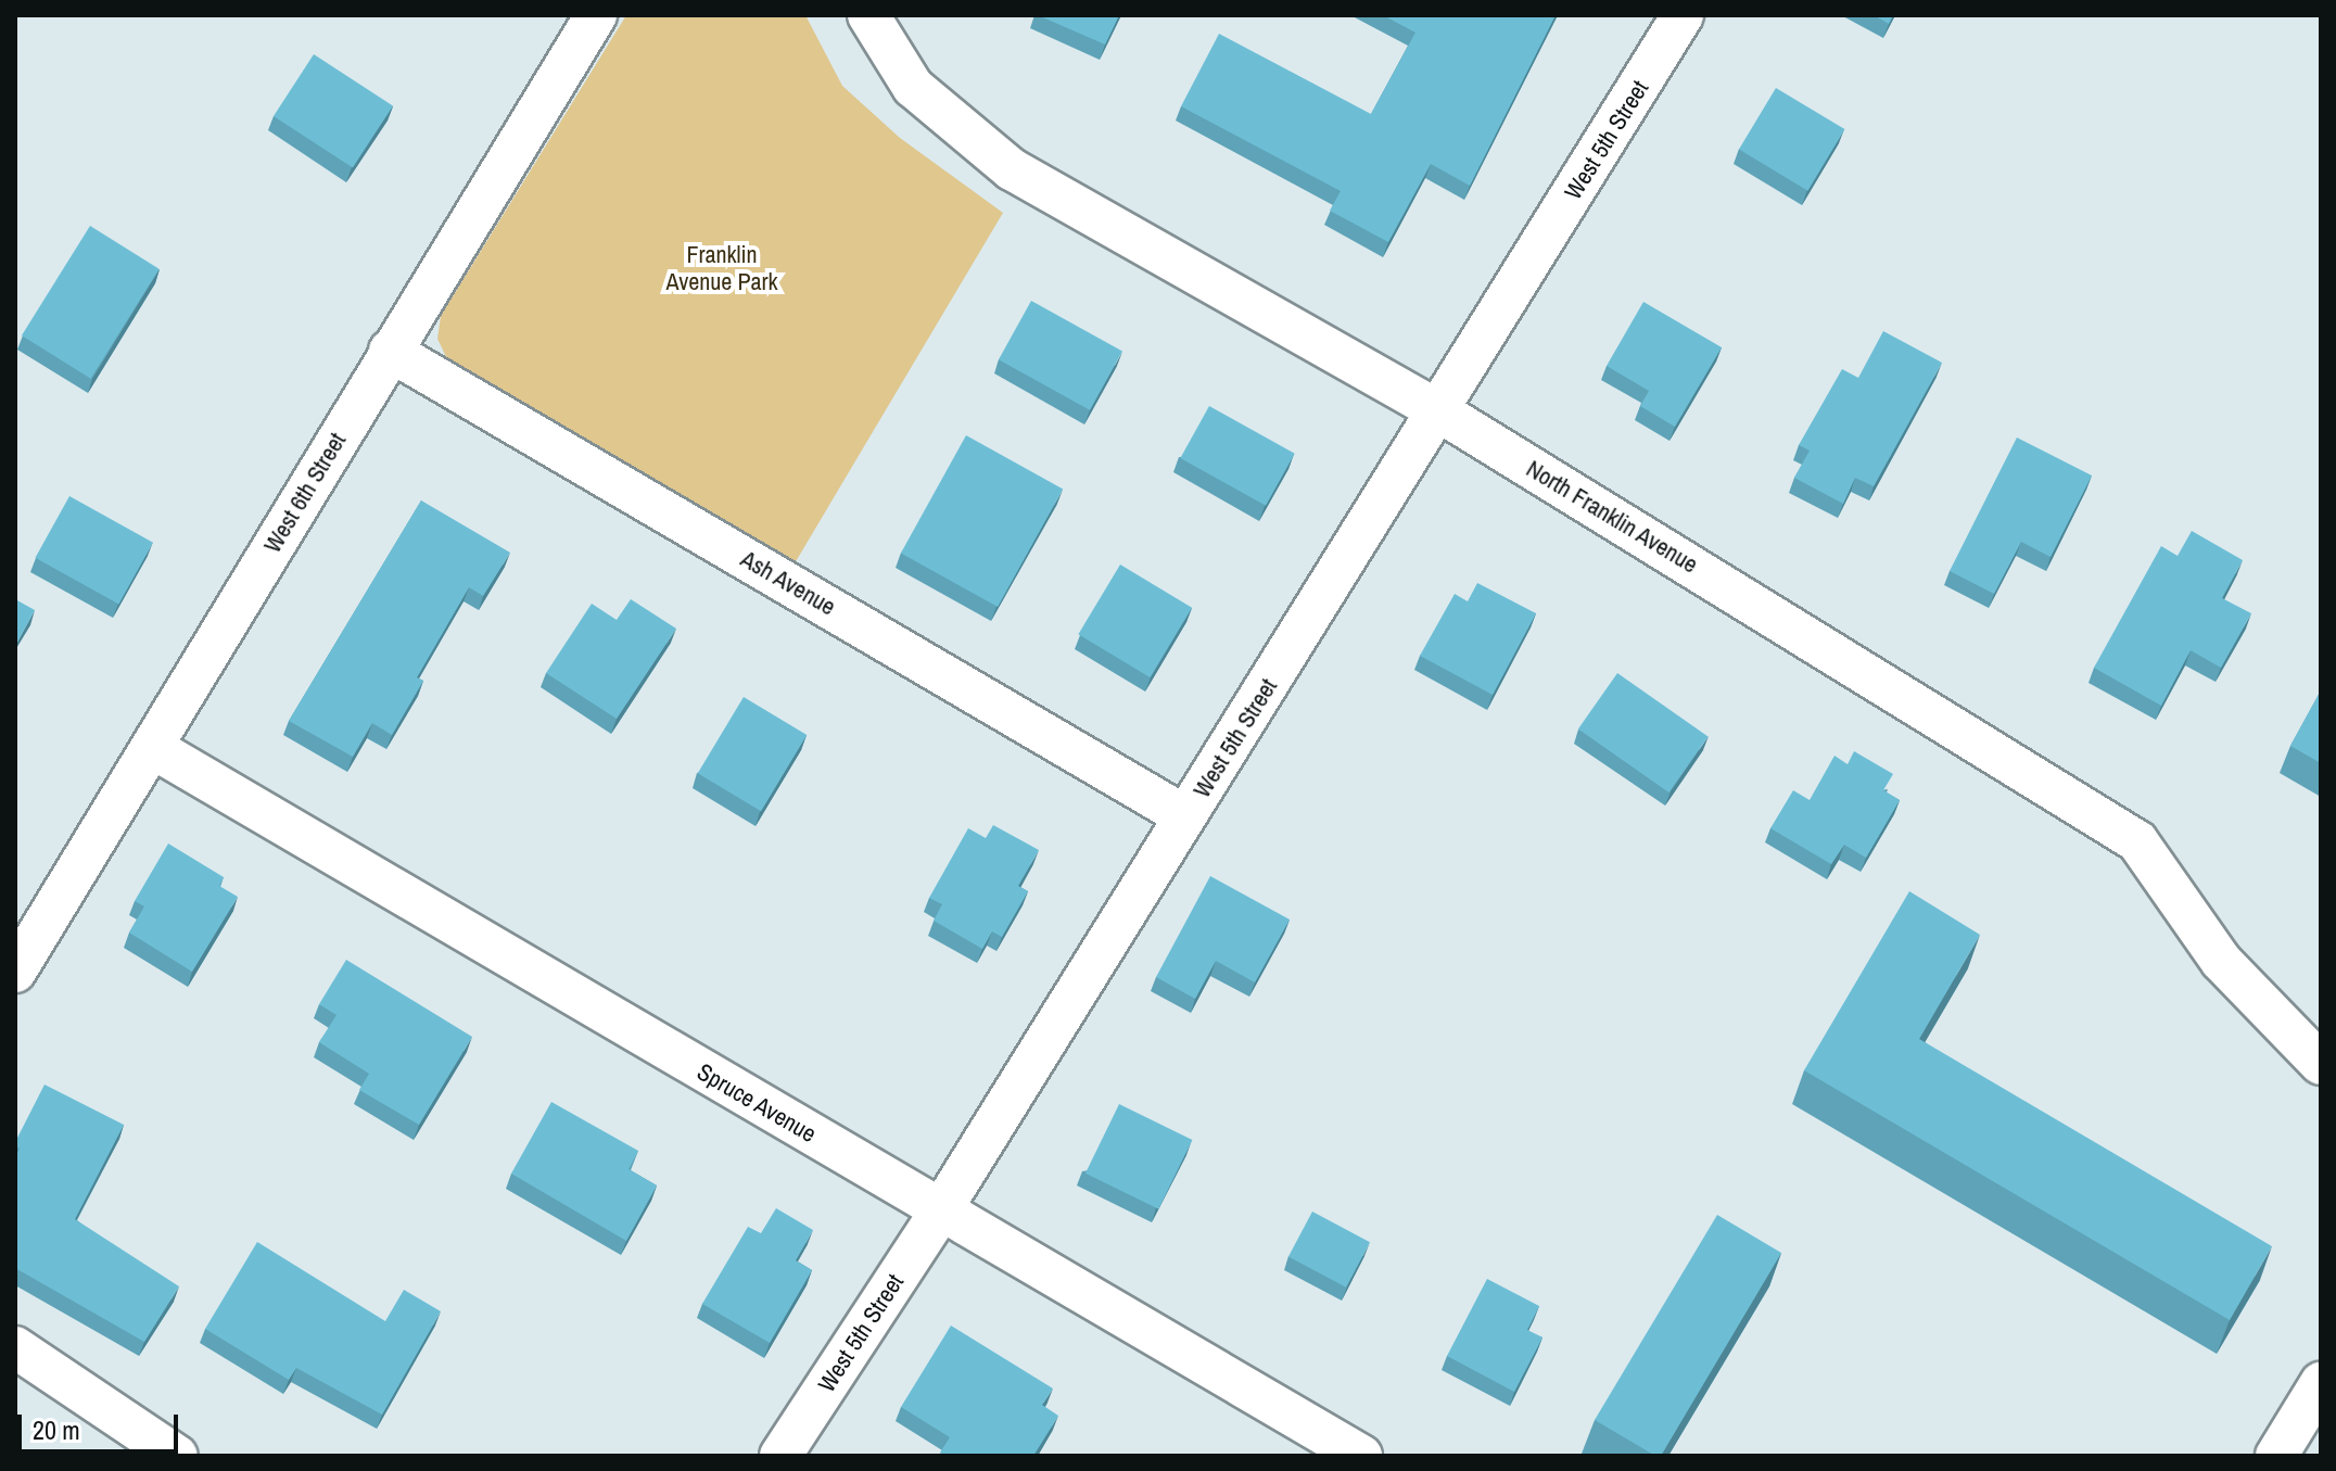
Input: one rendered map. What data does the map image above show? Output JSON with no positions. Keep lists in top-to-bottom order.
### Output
{
  "streets": {
    "street": [
      "West 5th Street",
      "West 6th Street",
      "North Franklin Avenue",
      "Ash Avenue",
      "Spruce Avenue"
    ]
  },
  "crossings": [
    ["West 5th Street", "North Franklin Avenue"],
    ["West 5th Street", "Ash Avenue"],
    ["West 5th Street", "Spruce Avenue"],
    ["West 6th Street", "Ash Avenue"],
    ["West 6th Street", "Spruce Avenue"]
  ],
  "parks": ["Franklin Avenue Park"],
  "scale_bar": "20 m"
}
